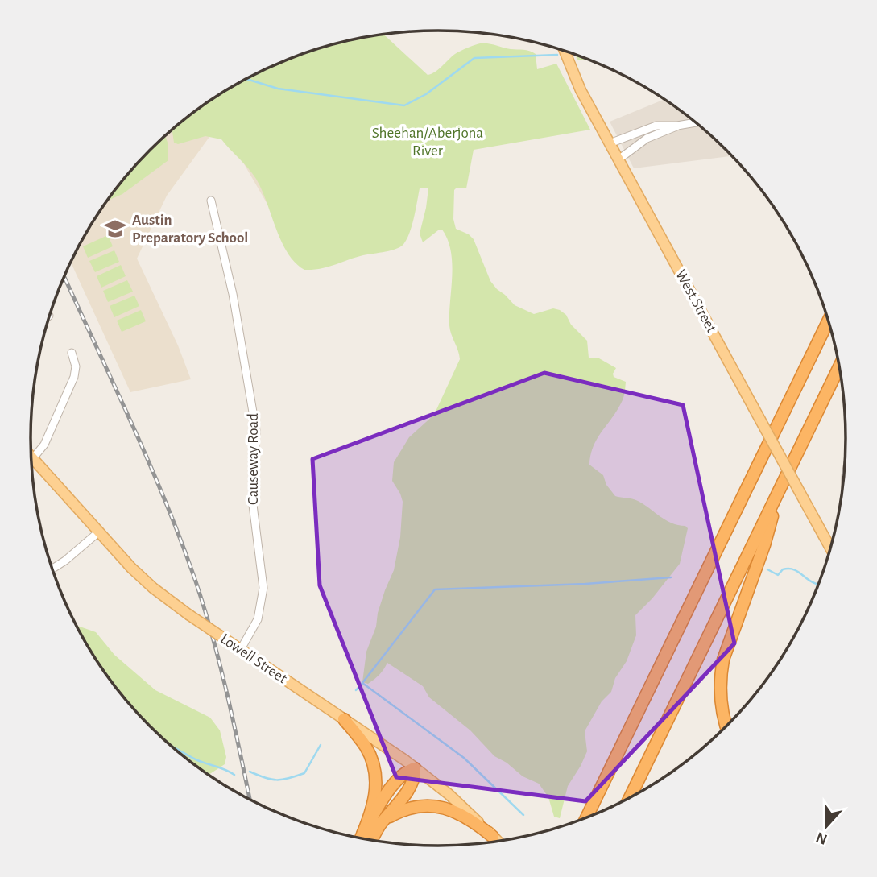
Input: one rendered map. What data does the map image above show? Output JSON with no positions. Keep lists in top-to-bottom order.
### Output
{
  "streets": {
    "main road": ["West Street", "Lowell Street"],
    "street": ["Causeway Road"]
  },
  "crossings": [
    ["Causeway Road", "Lowell Street"]
  ],
  "parks": ["Sheehan/Aberjona River"],
  "places": {
    "school or university": ["Austin Preparatory School"]
  },
  "north": "bottom"
}
